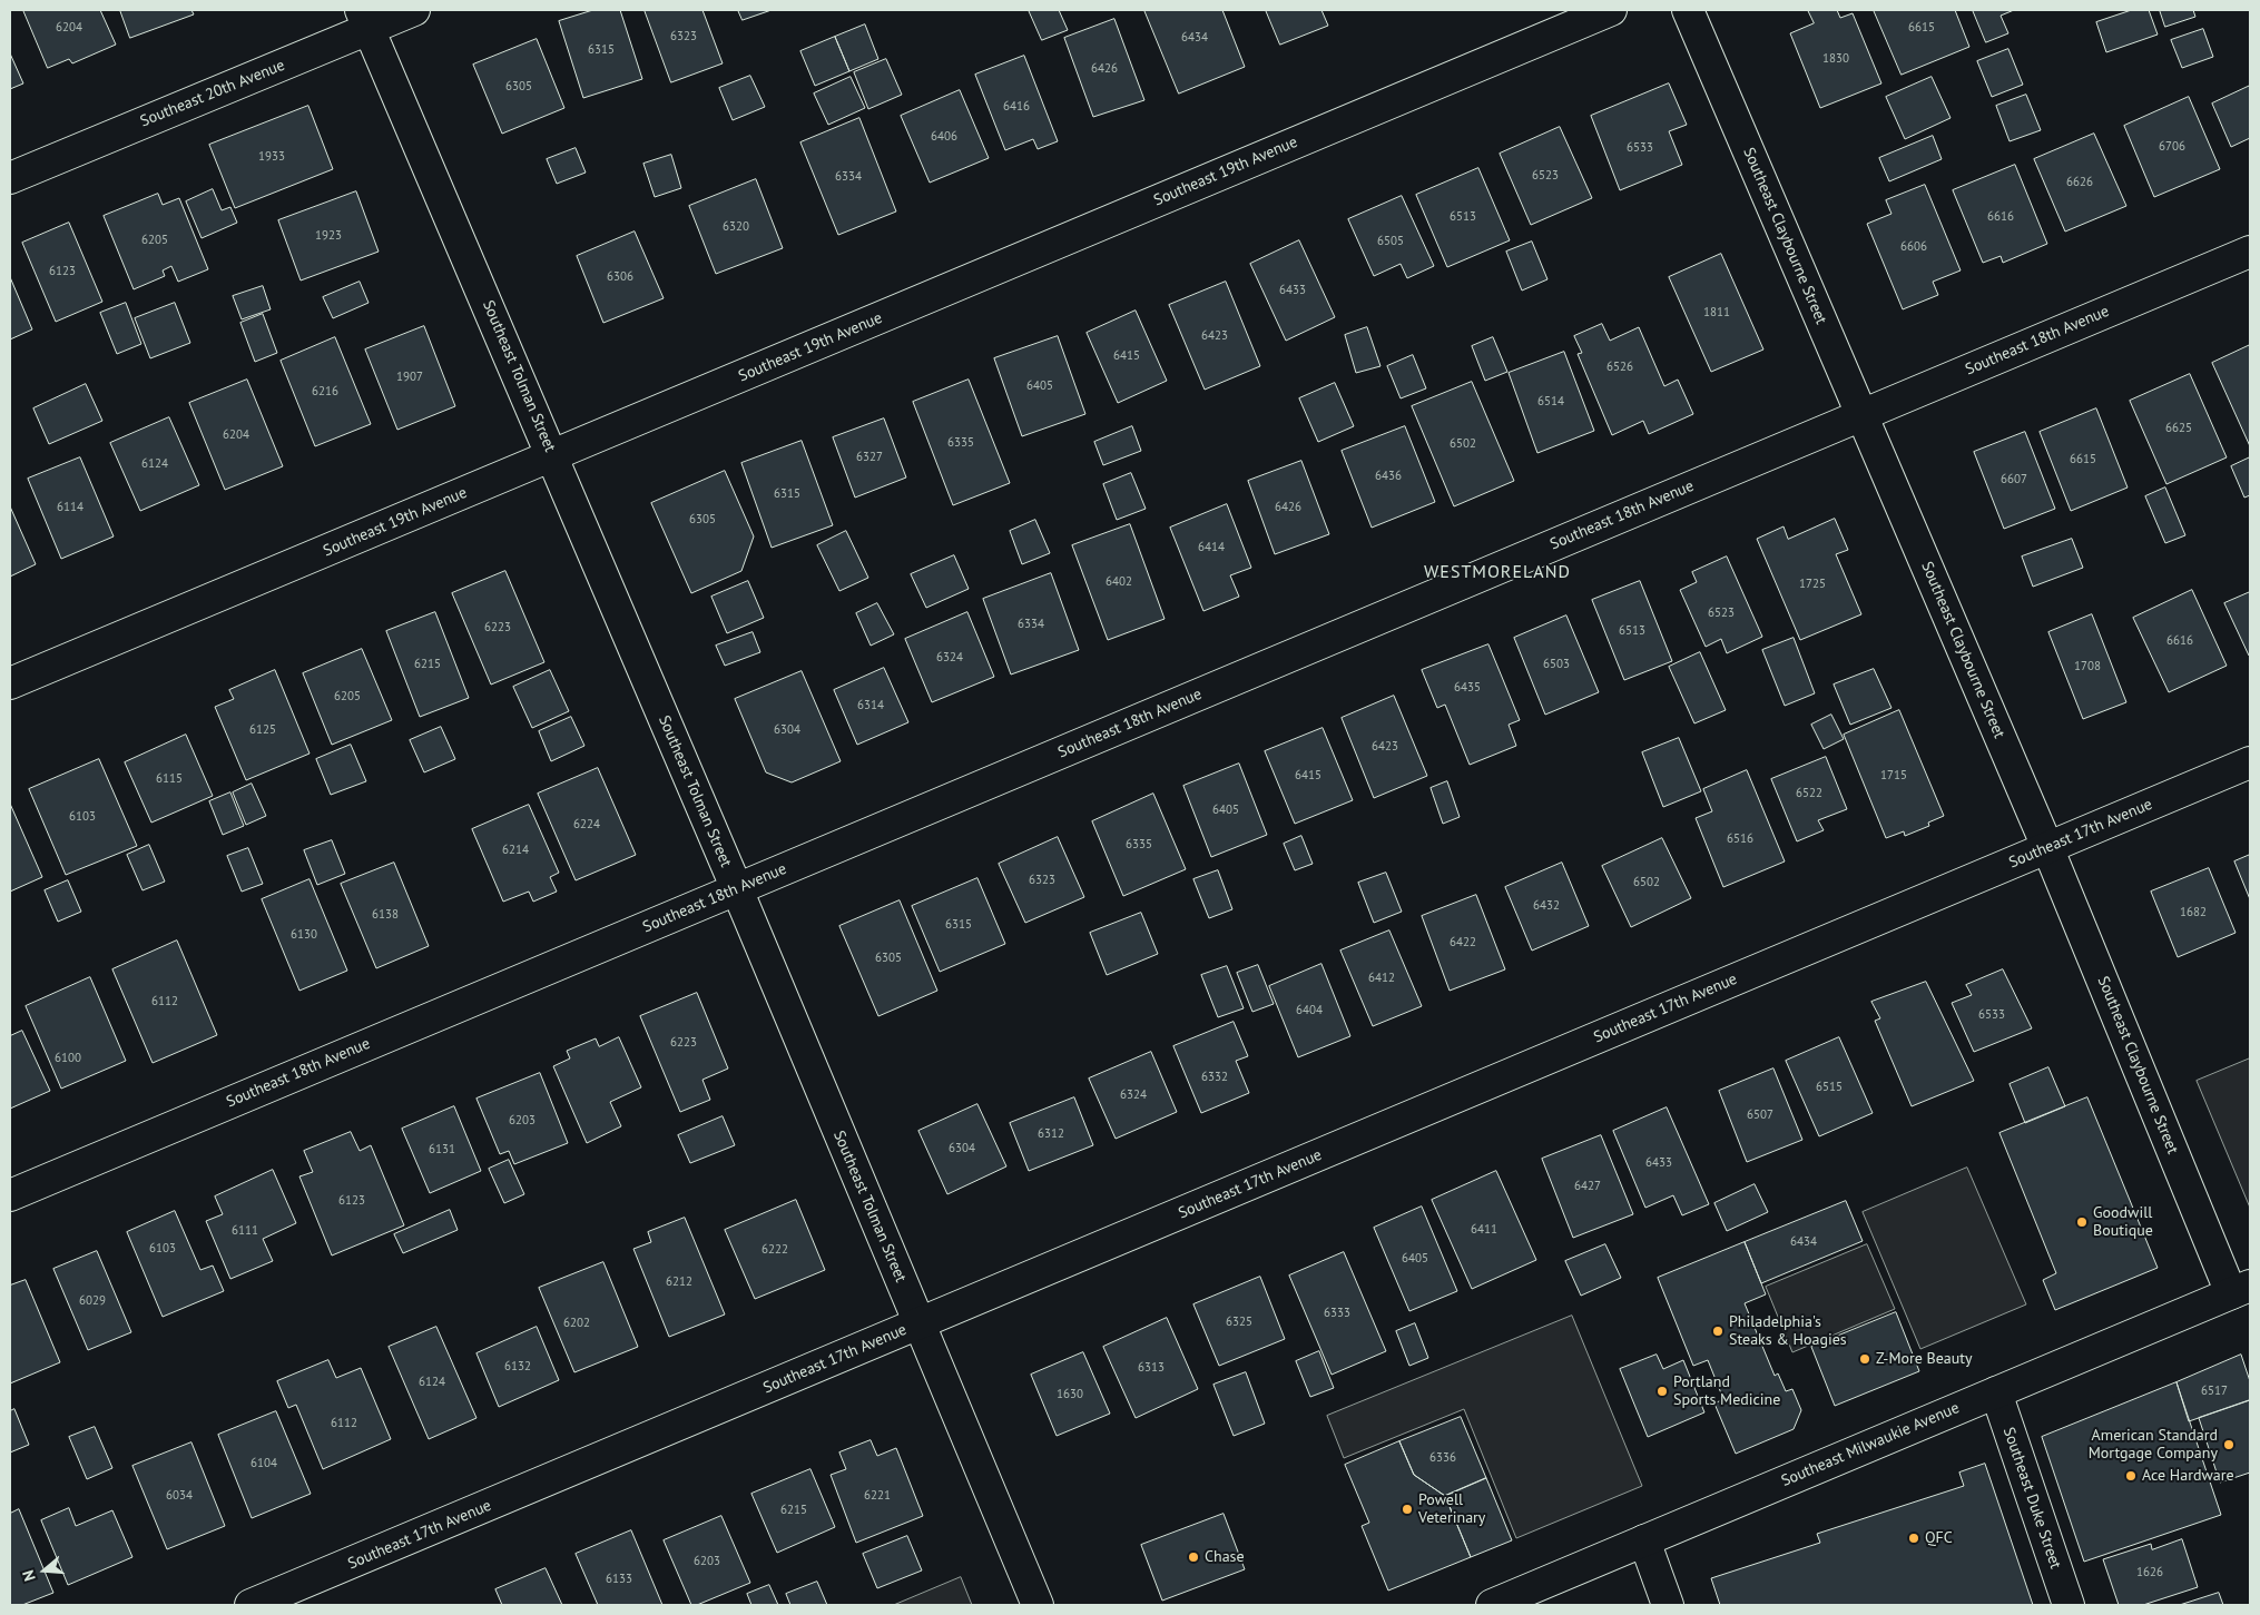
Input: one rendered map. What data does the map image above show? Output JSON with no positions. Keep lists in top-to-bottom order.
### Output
{
  "streets": {
    "street": [
      "Southeast 20th Avenue",
      "Southeast 19th Avenue",
      "Southeast Claybourne Street",
      "Southeast 18th Avenue",
      "Southeast Tolman Street",
      "Southeast 17th Avenue",
      "Southeast Milwaukie Avenue",
      "Southeast Duke Street"
    ]
  },
  "crossings": [
    ["Southeast 20th Avenue", "Southeast Tolman Street"],
    ["Southeast 19th Avenue", "Southeast Tolman Street"],
    ["Southeast Claybourne Street", "Southeast 18th Avenue"],
    ["Southeast Claybourne Street", "Southeast 17th Avenue"],
    ["Southeast Claybourne Street", "Southeast Milwaukie Avenue"],
    ["Southeast 18th Avenue", "Southeast Tolman Street"],
    ["Southeast Tolman Street", "Southeast 17th Avenue"],
    ["Southeast Milwaukie Avenue", "Southeast Duke Street"]
  ],
  "districts": ["WESTMORELAND"],
  "places": [
    "Goodwill Boutique",
    "Philadelphia's Steaks & Hoagies",
    "Z-More Beauty",
    "Portland Sports Medicine",
    "American Standard Mortgage Company",
    "Ace Hardware",
    "Powell Veterinary",
    "QFC",
    "Chase"
  ],
  "house_numbers": [
    "6204",
    "6615",
    "6323",
    "6434",
    "6315",
    "1830",
    "6426",
    "6305",
    "6416",
    "6406",
    "6706",
    "6533",
    "1933",
    "6523",
    "6334",
    "6626",
    "6513",
    "6616",
    "6320",
    "1923",
    "6205",
    "6505",
    "6606",
    "6123",
    "6306",
    "6433",
    "1811",
    "6423",
    "6415",
    "6526",
    "1907",
    "6405",
    "6216",
    "6514",
    "6625",
    "6204",
    "6335",
    "6502",
    "6327",
    "6615",
    "6124",
    "6436",
    "6607",
    "6315",
    "6114",
    "6426",
    "6305",
    "6414",
    "6402",
    "1725",
    "6523",
    "6334",
    "6223",
    "6513",
    "6616",
    "6324",
    "6215",
    "6503",
    "1708",
    "6435",
    "6205",
    "6314",
    "6125",
    "6304",
    "6423",
    "6415",
    "1715",
    "6115",
    "6522",
    "6405",
    "6103",
    "6224",
    "6516",
    "6335",
    "6214",
    "6323",
    "6502",
    "6432",
    "1682",
    "6138",
    "6315",
    "6130",
    "6422",
    "6305",
    "6412",
    "6112",
    "6404",
    "6533",
    "6223",
    "6100",
    "6332",
    "6515",
    "6324",
    "6507",
    "6203",
    "6312",
    "6304",
    "6131",
    "6433",
    "6427",
    "6123",
    "6411",
    "6111",
    "6434",
    "6103",
    "6222",
    "6405",
    "6212",
    "6029",
    "6333",
    "6325",
    "6202",
    "6132",
    "6313",
    "6124",
    "6517",
    "1630",
    "6112",
    "6336",
    "6104",
    "6034",
    "6221",
    "6215",
    "6203",
    "1626",
    "6133"
  ],
  "north": "left"
}
